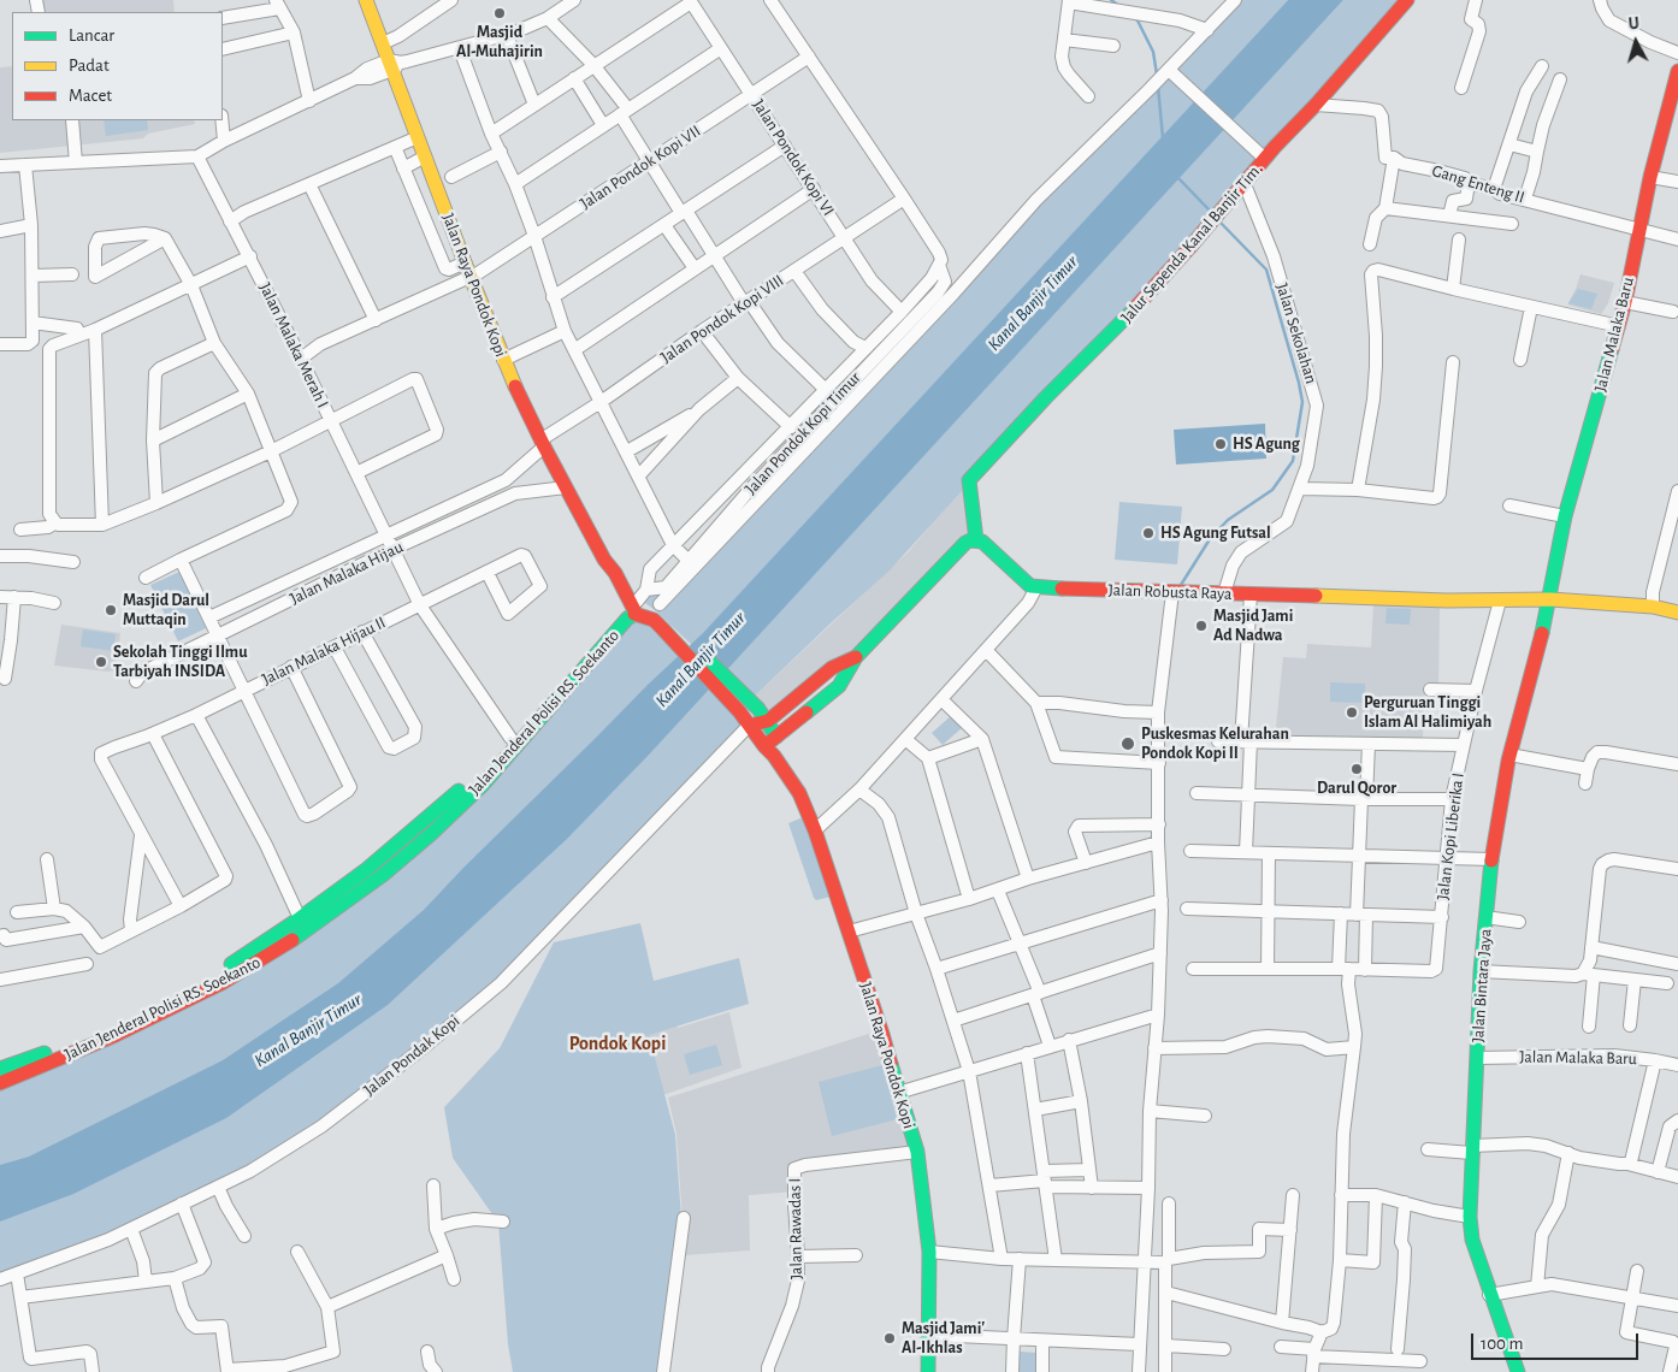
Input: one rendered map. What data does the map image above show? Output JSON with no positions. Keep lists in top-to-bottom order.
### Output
{
  "streets": {
    "main road": [
      "Jalur Sependa Kanal Banjir Tim.",
      "Jalan Raya Pondok Kopi",
      "Jalan Malaka Baru",
      "Jalan Robusta Raya",
      "Jalan Jenderal Polisi RS. Soekanto",
      "Jalan Bintara Jaya"
    ],
    "street": [
      "Jalan Pondok Kopi VI",
      "Jalan Pondok Kopi VII",
      "Gang Enteng II",
      "Jalan Pondok Kopi VIII",
      "Jalan Sekolahan",
      "Jalan Malaka Merah I",
      "Jalan Pondok Kopi Timur",
      "Jalan Malaka Hijau",
      "Jalan Malaka Hijau II",
      "Jalan Kopi Liberika I",
      "Jalan Pondak Kopi",
      "Jalan Rawadas I"
    ]
  },
  "crossings": [
    ["Jalan Pondok Kopi VI", "Jalan Pondok Kopi VII"],
    ["Jalan Pondok Kopi VI", "Jalan Pondok Kopi VIII"],
    ["Jalan Pondok Kopi VI", "Jalan Pondok Kopi Timur"],
    ["Jalan Pondok Kopi VII", "Jalan Raya Pondok Kopi"],
    ["Jalan Pondok Kopi VII", "Jalan Malaka Merah I"],
    ["Jalan Pondok Kopi VII", "Jalan Pondok Kopi Timur"],
    ["Gang Enteng II", "Jalan Malaka Baru"],
    ["Jalur Sependa Kanal Banjir Tim.", "Jalan Sekolahan"],
    ["Jalan Raya Pondok Kopi", "Jalan Pondok Kopi VIII"],
    ["Jalan Raya Pondok Kopi", "Jalan Pondok Kopi Timur"],
    ["Jalan Raya Pondok Kopi", "Jalan Malaka Hijau"],
    ["Jalan Raya Pondok Kopi", "Jalan Jenderal Polisi RS. Soekanto"],
    ["Jalan Raya Pondok Kopi", "Jalan Pondak Kopi"],
    ["Jalan Raya Pondok Kopi", "Jalan Rawadas I"],
    ["Jalan Pondok Kopi VIII", "Jalan Pondok Kopi Timur"],
    ["Jalan Pondok Kopi VIII", "Jalan Malaka Hijau"],
    ["Jalan Sekolahan", "Jalan Robusta Raya"],
    ["Jalan Malaka Baru", "Jalan Robusta Raya"],
    ["Jalan Malaka Baru", "Jalan Bintara Jaya"],
    ["Jalan Malaka Merah I", "Jalan Malaka Hijau"],
    ["Jalan Malaka Merah I", "Jalan Malaka Hijau II"],
    ["Jalan Malaka Merah I", "Jalan Jenderal Polisi RS. Soekanto"],
    ["Jalan Pondok Kopi Timur", "Jalan Jenderal Polisi RS. Soekanto"],
    ["Jalan Robusta Raya", "Jalan Kopi Liberika I"],
    ["Jalan Robusta Raya", "Jalan Bintara Jaya"]
  ],
  "districts": ["Pondok Kopi"],
  "water": ["Kanal Banjir Timur"],
  "places": [
    "Masjid Al-Muhajirin",
    "HS Agung",
    "HS Agung Futsal",
    "Masjid Darul Muttaqin",
    "Masjid Jami Ad Nadwa",
    "Sekolah Tinggi Ilmu Tarbiyah INSIDA",
    "Perguruan Tinggi Islam Al Halimiyah",
    "Puskesmas Kelurahan Pondok Kopi II",
    "Darul Qoror",
    "Masjid Jami' Al-Ikhlas"
  ],
  "legend": ["Lancar", "Padat", "Macet"],
  "scale_bar": "100 m",
  "north": "top"
}
